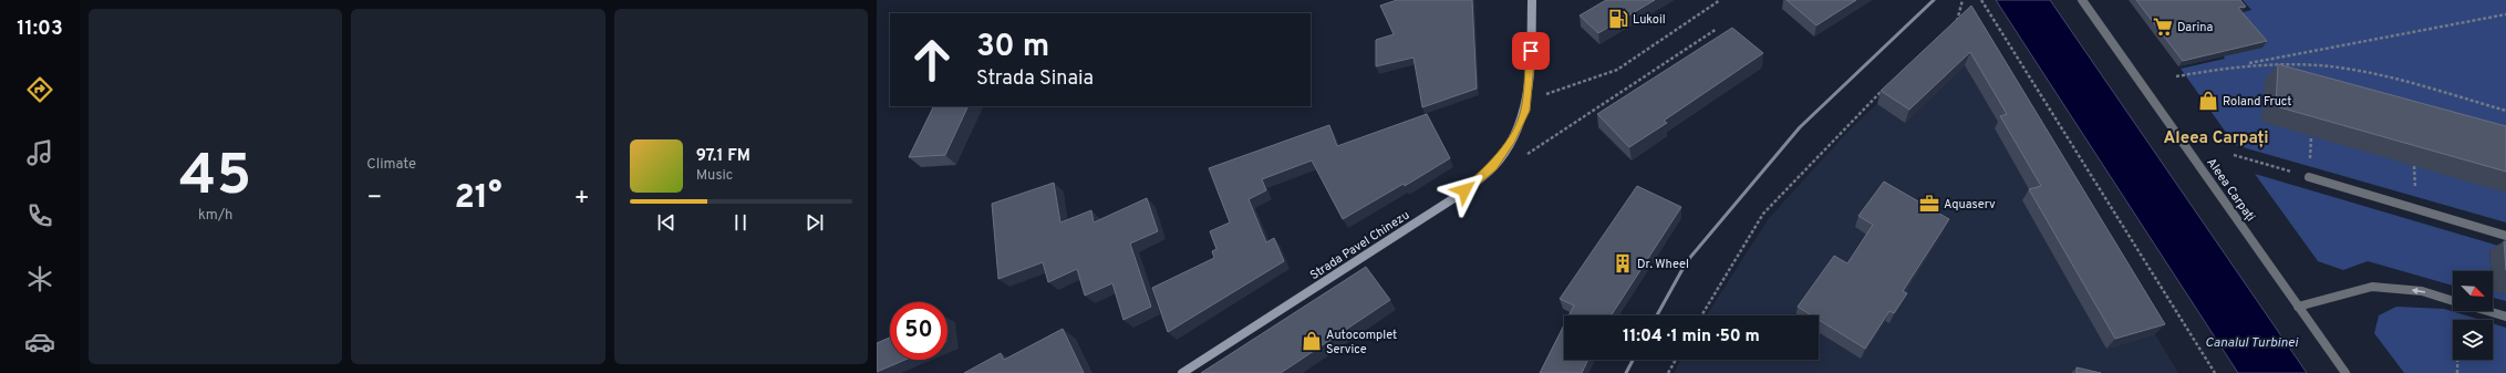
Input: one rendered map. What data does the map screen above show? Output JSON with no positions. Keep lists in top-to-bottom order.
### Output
{
  "streets": {
    "main road": ["Strada Pavel Chinezu"],
    "street": ["Aleea Carpați"]
  },
  "districts": ["Aleea Carpați"],
  "water": ["Canalul Turbinei"],
  "places": {
    "fuel station": ["Lukoil"],
    "supermarket": ["Darina"],
    "shop": ["Roland Fruct", "Autocomplet Service"],
    "office": ["Aquaserv"],
    "building": ["Dr. Wheel"]
  },
  "north": "bottom right",
  "page": {
    "tabs": "11:03",
    "tile": [
      ["45", "km/h"],
      "Climate"
    ],
    "turn": ["30 m", "Strada Sinaia"],
    "song": ["97.1 FM", "Music"],
    "heat": ["−", "21°", "+"],
    "limit": "50",
    "trip": "11:04 · 1 min · 50 m"
  }
}
